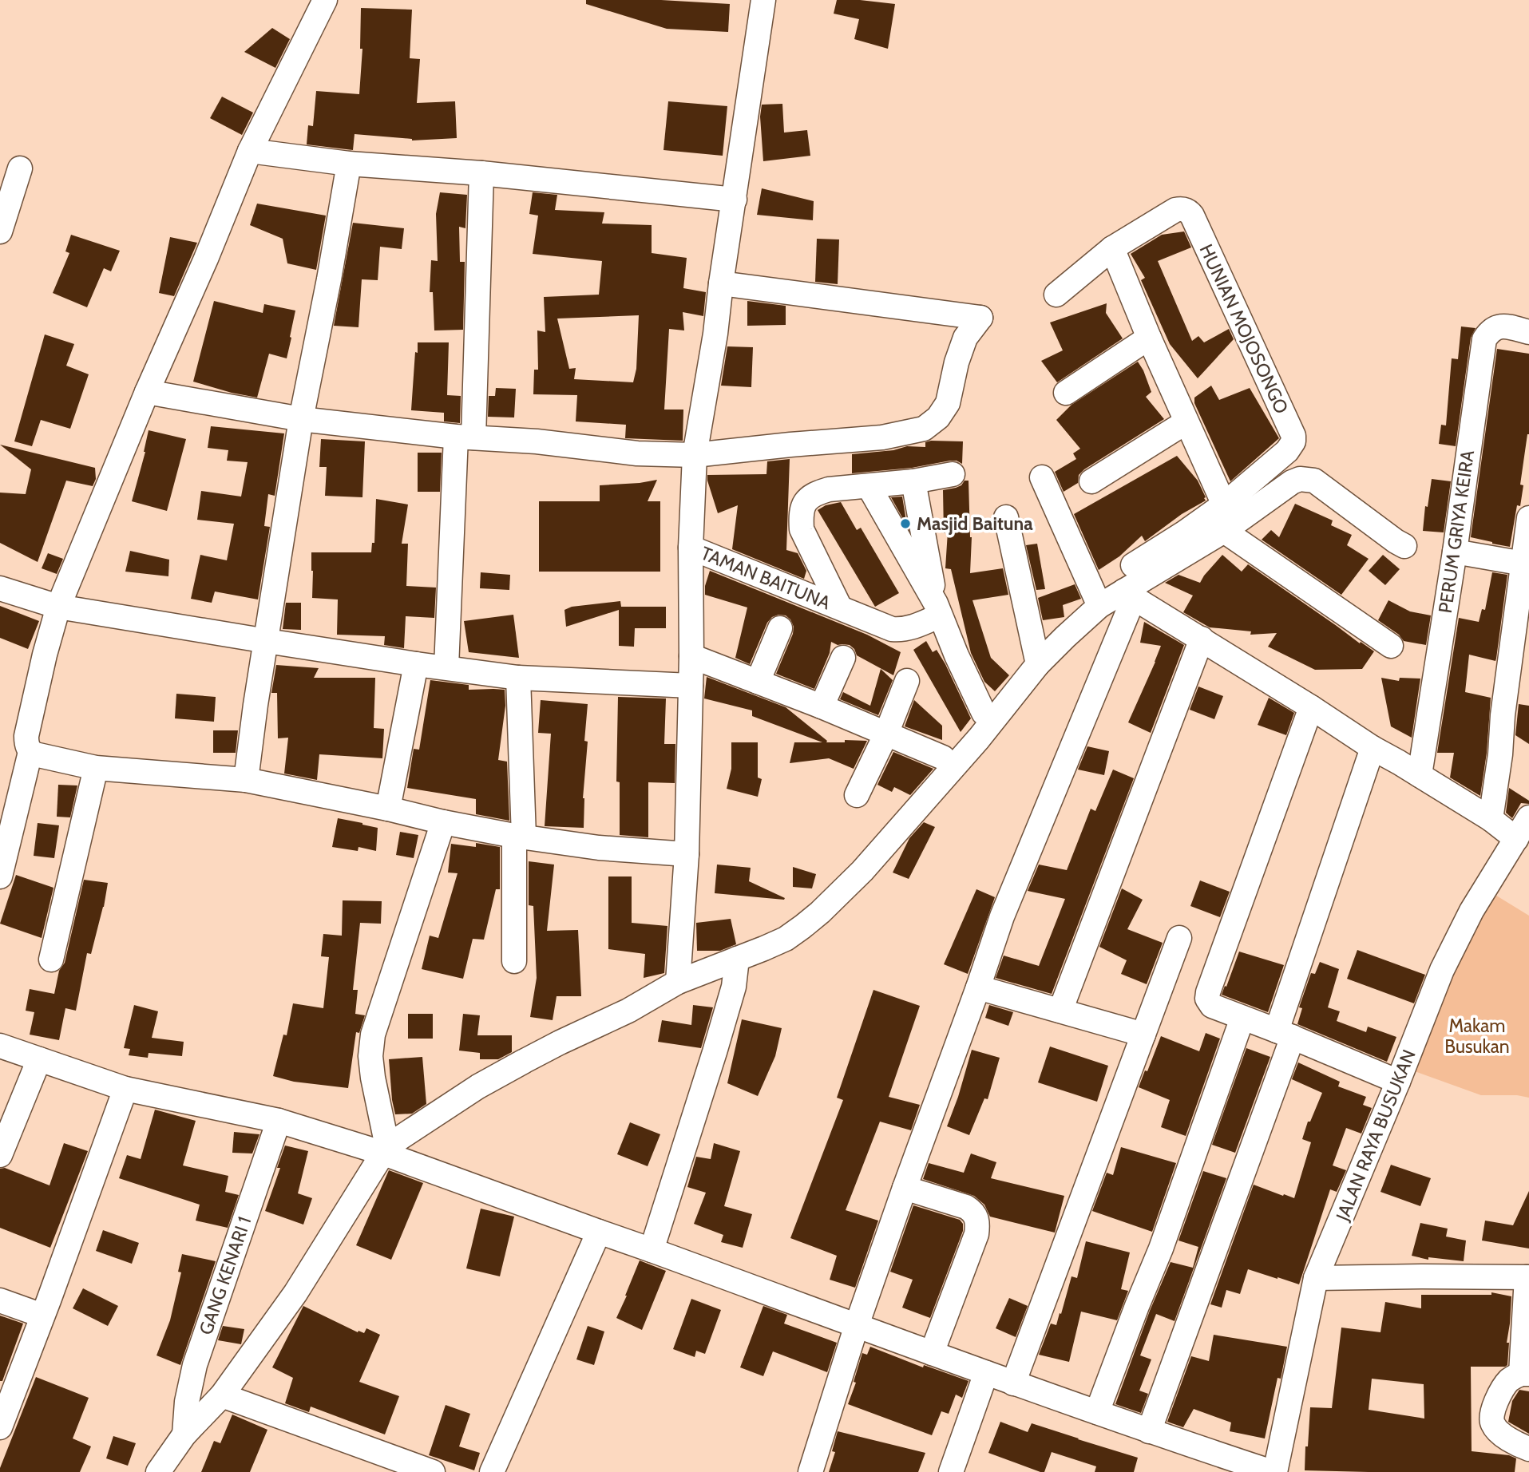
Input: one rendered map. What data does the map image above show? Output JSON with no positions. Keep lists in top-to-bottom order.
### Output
{
  "streets": {
    "street": [
      "HUNIAN MOJOSONGO",
      "PERUM GRIYA KEIRA",
      "TAMAN BAITUNA",
      "JALAN RAYA BUSUKAN",
      "GANG KENARI 1"
    ]
  },
  "parks": ["Makam Busukan"],
  "places": ["Masjid Baituna"]
}
